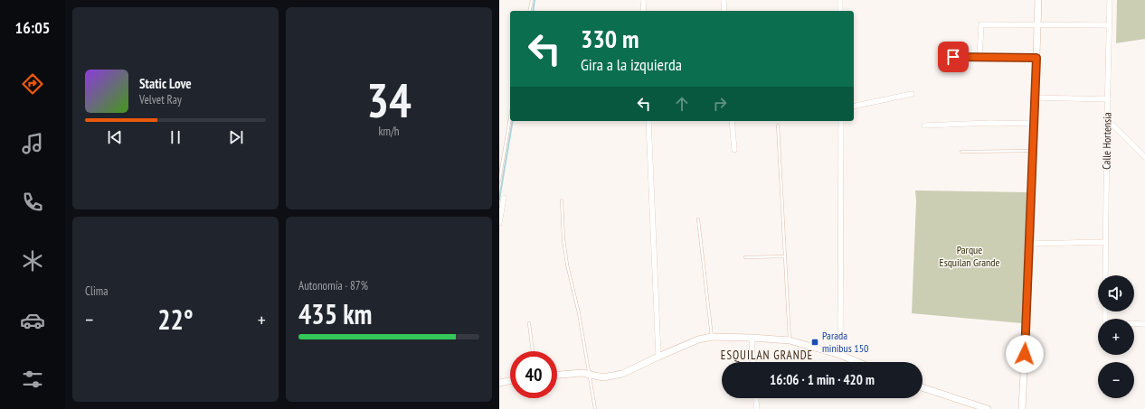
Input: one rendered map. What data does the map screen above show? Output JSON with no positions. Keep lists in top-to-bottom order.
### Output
{
  "streets": {
    "street": ["Calle Hortensia"]
  },
  "districts": ["ESQUILAN GRANDE"],
  "parks": ["Parque Esquilan Grande"],
  "places": {
    "transit": ["Parada minibus 150"]
  },
  "page": {
    "tabs": "16:05",
    "tile": [
      ["34", "km/h"],
      "Clima",
      ["Autonomía · 87%", "435 km"]
    ],
    "turn": ["330 m", "Gira a la izquierda"],
    "song": ["Static Love", "Velvet Ray"],
    "map_buttons": ["+", "−"],
    "heat": ["−", "22°", "+"],
    "limit": "40",
    "trip": "16:06 · 1 min · 420 m"
  }
}
